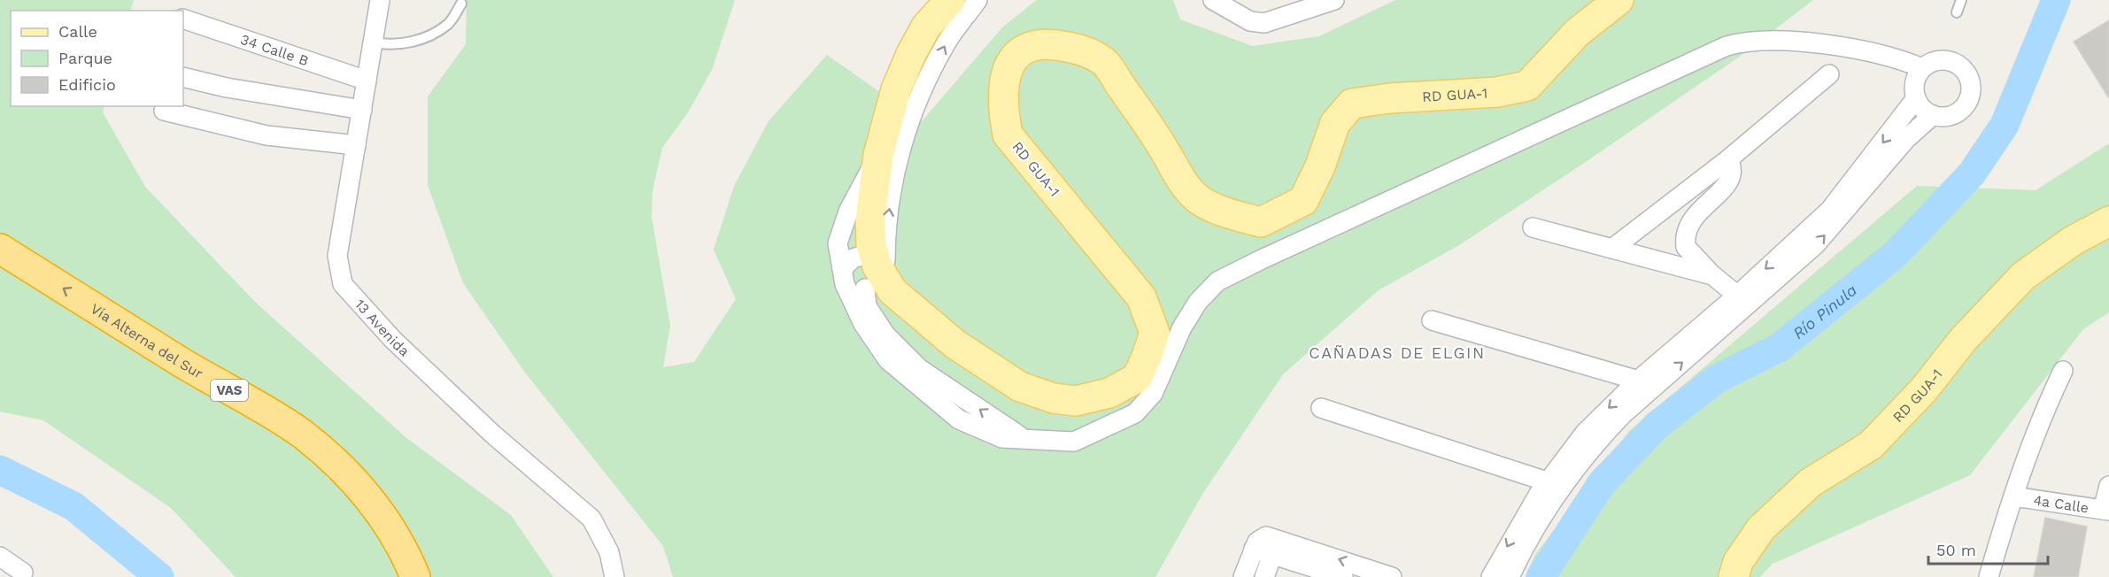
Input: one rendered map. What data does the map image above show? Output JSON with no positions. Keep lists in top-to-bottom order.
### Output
{
  "streets": {
    "highway": ["Vía Alterna del Sur", "VAS"],
    "main road": ["RD GUA-1"],
    "street": ["34 Calle B", "13 Avenida", "4a Calle"]
  },
  "crossings": [
    ["34 Calle B", "13 Avenida"]
  ],
  "districts": ["CAÑADAS DE ELGIN"],
  "water": ["Río Pinula"],
  "legend": ["Calle", "Parque", "Edificio"],
  "scale_bar": "50 m"
}
